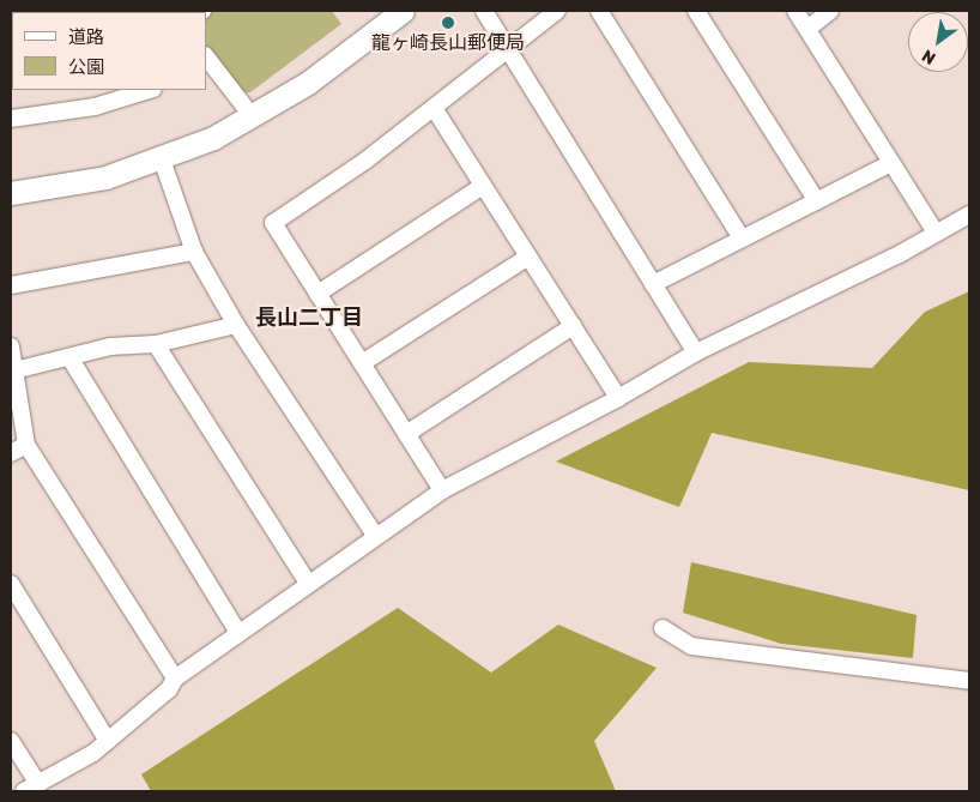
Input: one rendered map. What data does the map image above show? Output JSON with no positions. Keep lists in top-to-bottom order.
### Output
{
  "districts": ["長山二丁目"],
  "places": ["龍ヶ崎長山郵便局"],
  "legend": ["道路", "公園"],
  "north": "bottom left"
}
